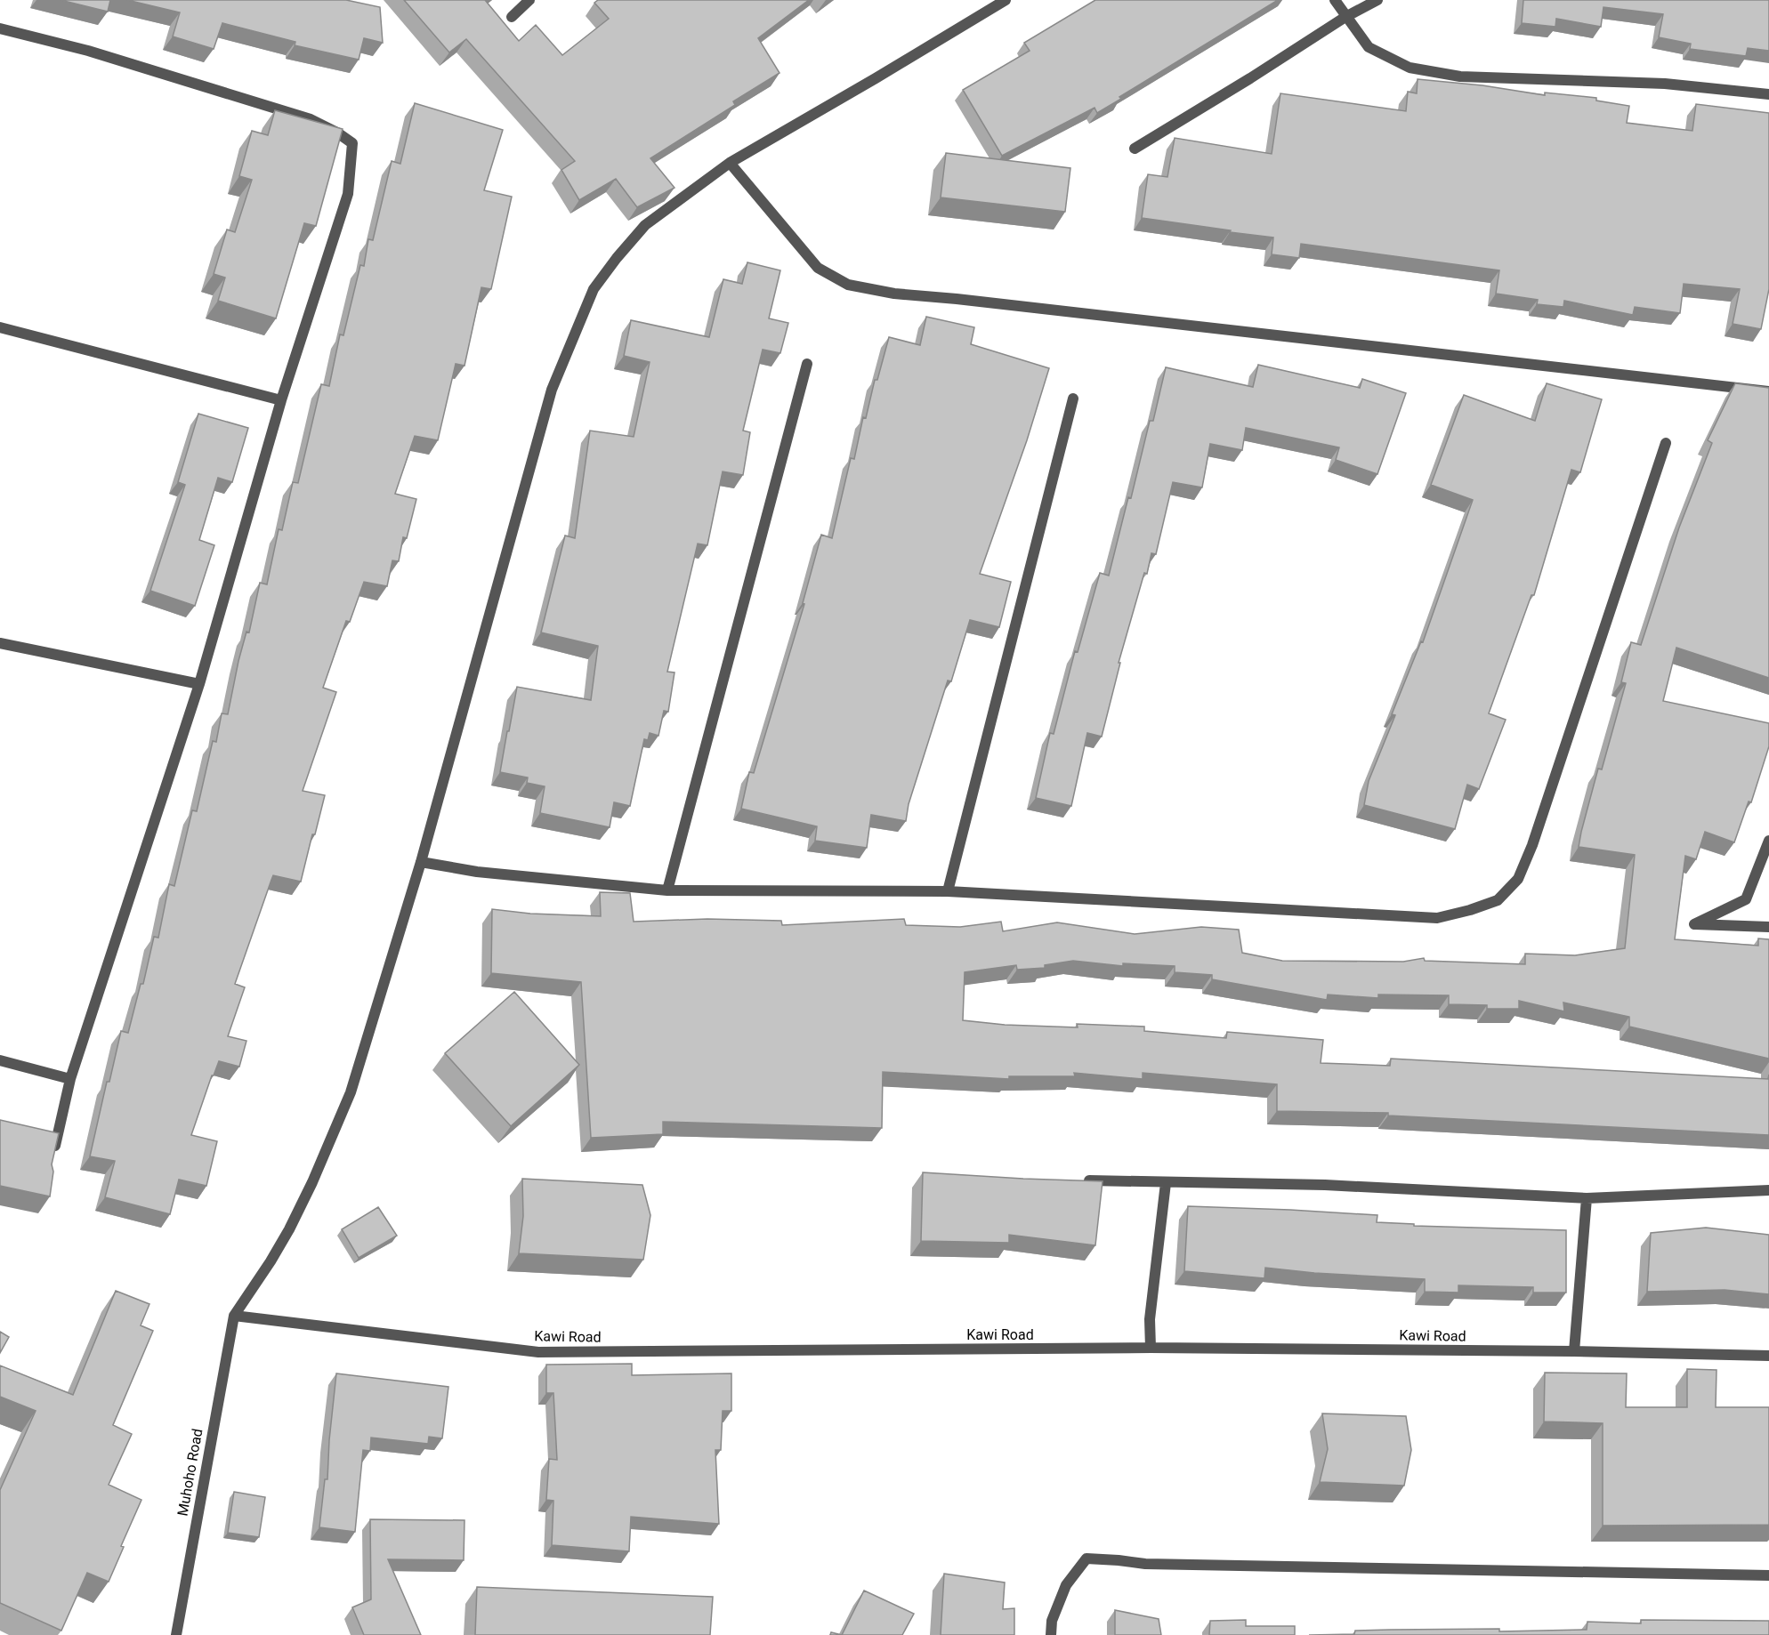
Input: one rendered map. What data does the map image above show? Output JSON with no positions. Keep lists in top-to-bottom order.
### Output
{
  "streets": {
    "street": ["Kawi Road", "Muhoho Road"]
  },
  "crossings": [
    ["Kawi Road", "Muhoho Road"]
  ]
}
